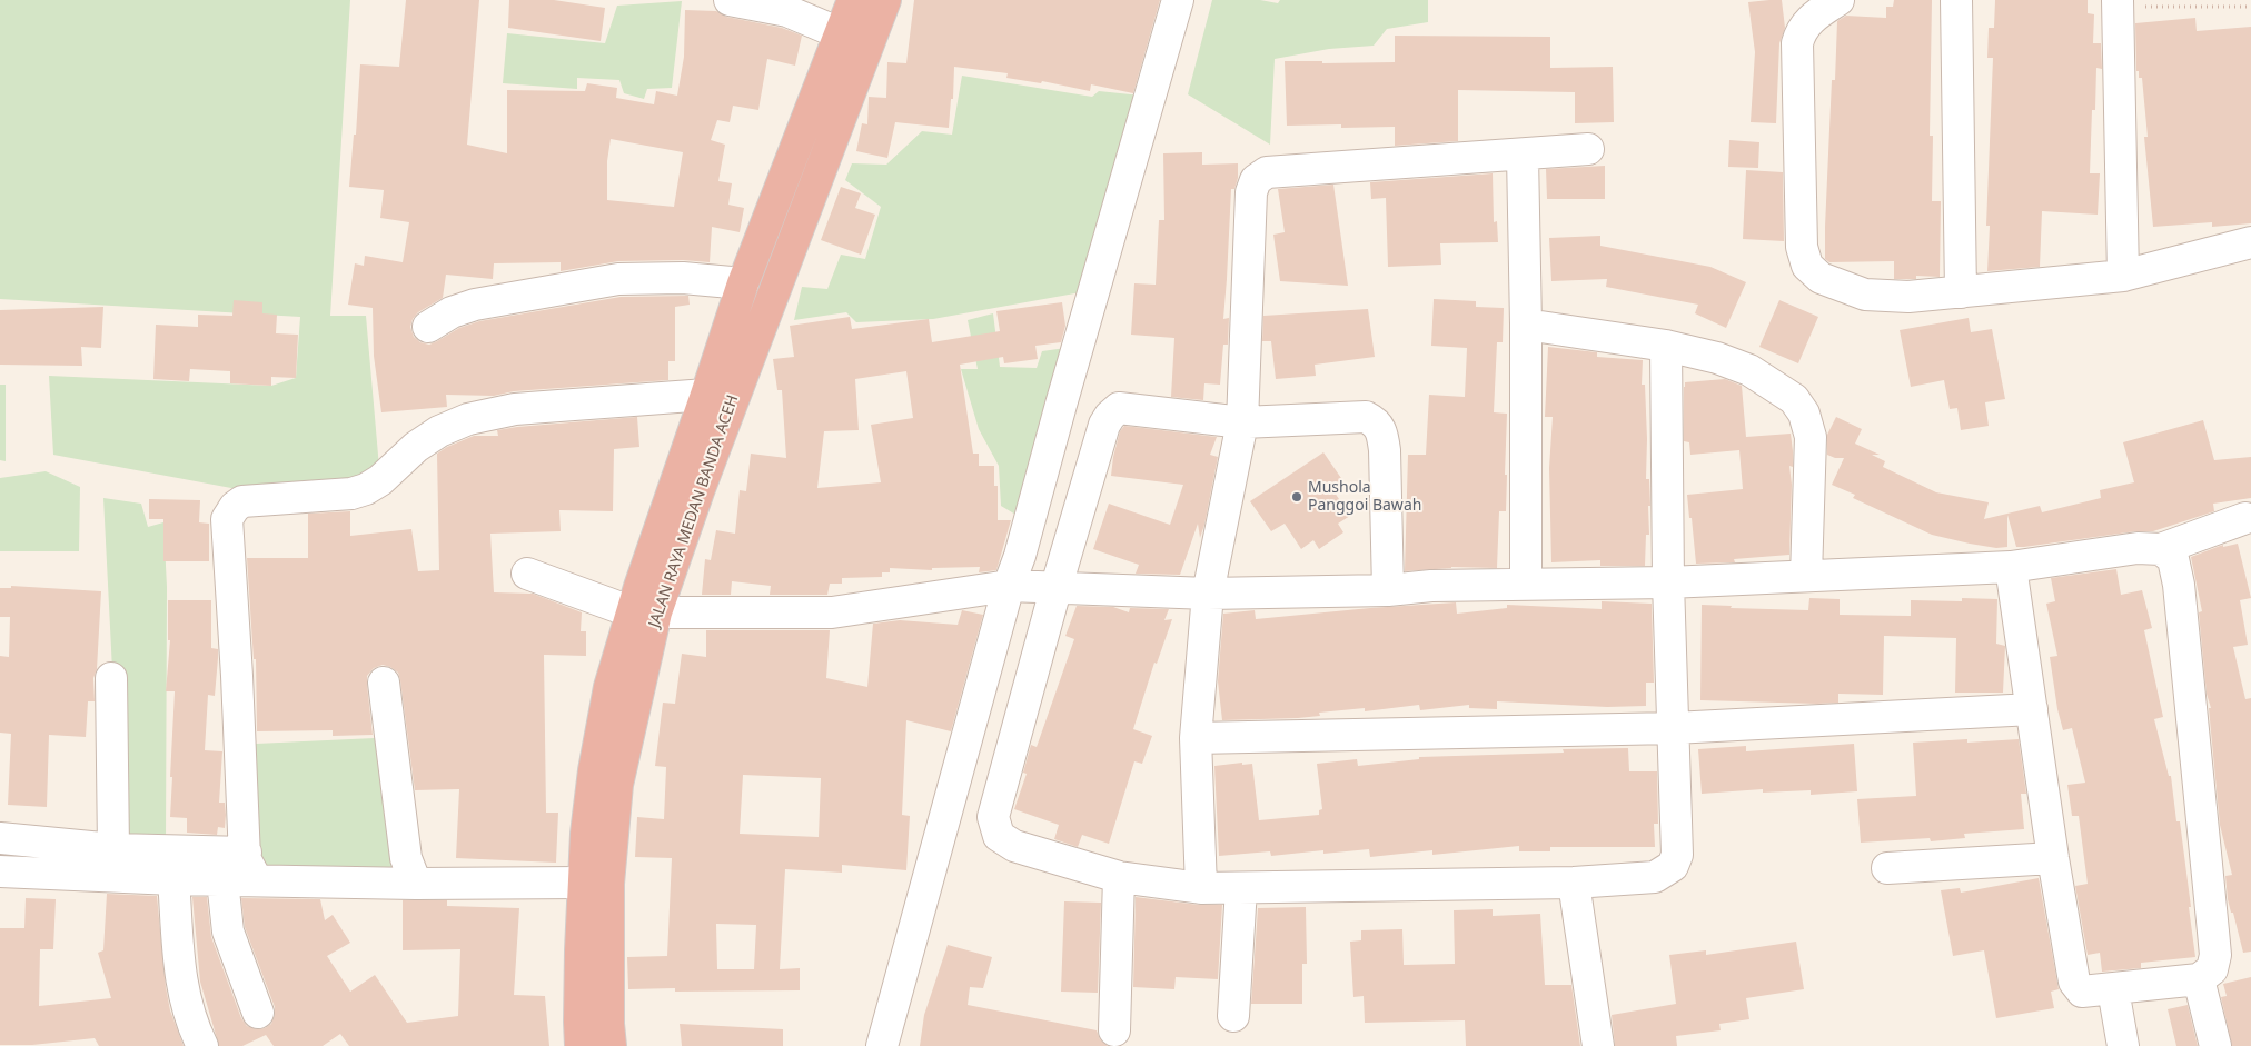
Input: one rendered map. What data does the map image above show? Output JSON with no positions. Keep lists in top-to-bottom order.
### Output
{
  "streets": {
    "highway": ["JALAN RAYA MEDAN BANDA ACEH"]
  },
  "places": ["Mushola Panggoi Bawah"]
}
